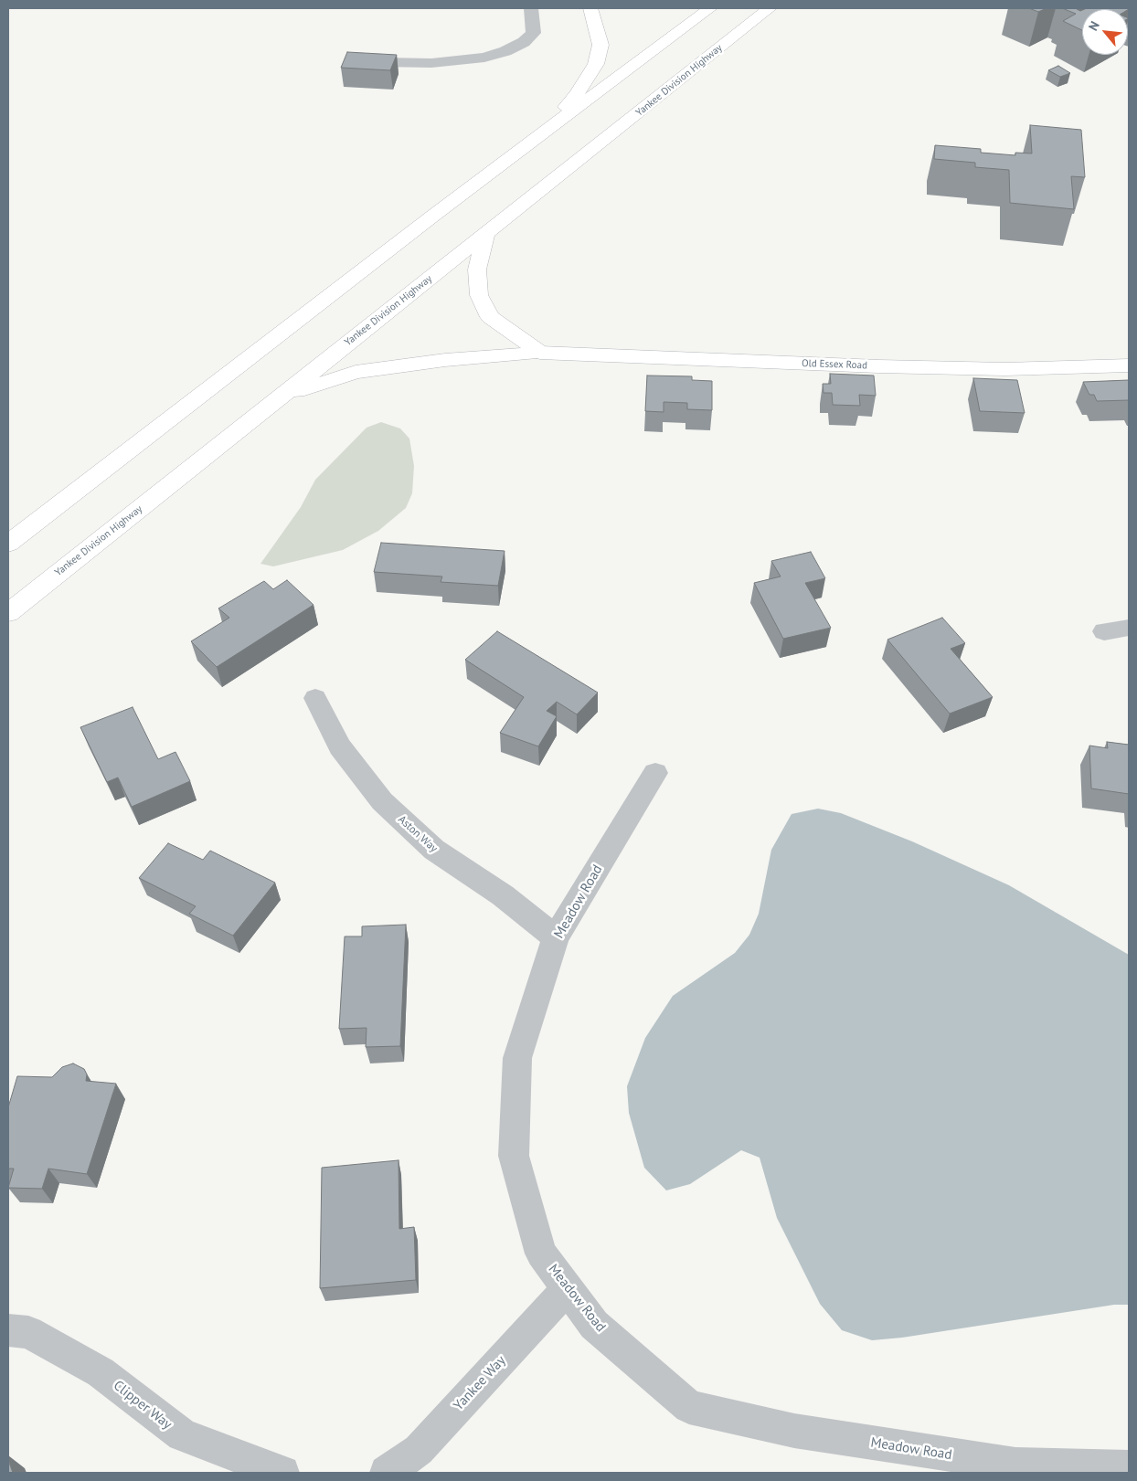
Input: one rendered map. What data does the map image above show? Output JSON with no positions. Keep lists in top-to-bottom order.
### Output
{
  "streets": {
    "main road": ["Yankee Division Highway", "Old Essex Road"],
    "street": [
      "Aston Way",
      "Meadow Road",
      "Yankee Way",
      "Clipper Way"
    ]
  },
  "crossings": [
    ["Yankee Division Highway", "Old Essex Road"],
    ["Aston Way", "Meadow Road"],
    ["Meadow Road", "Yankee Way"]
  ],
  "north": "top left"
}
